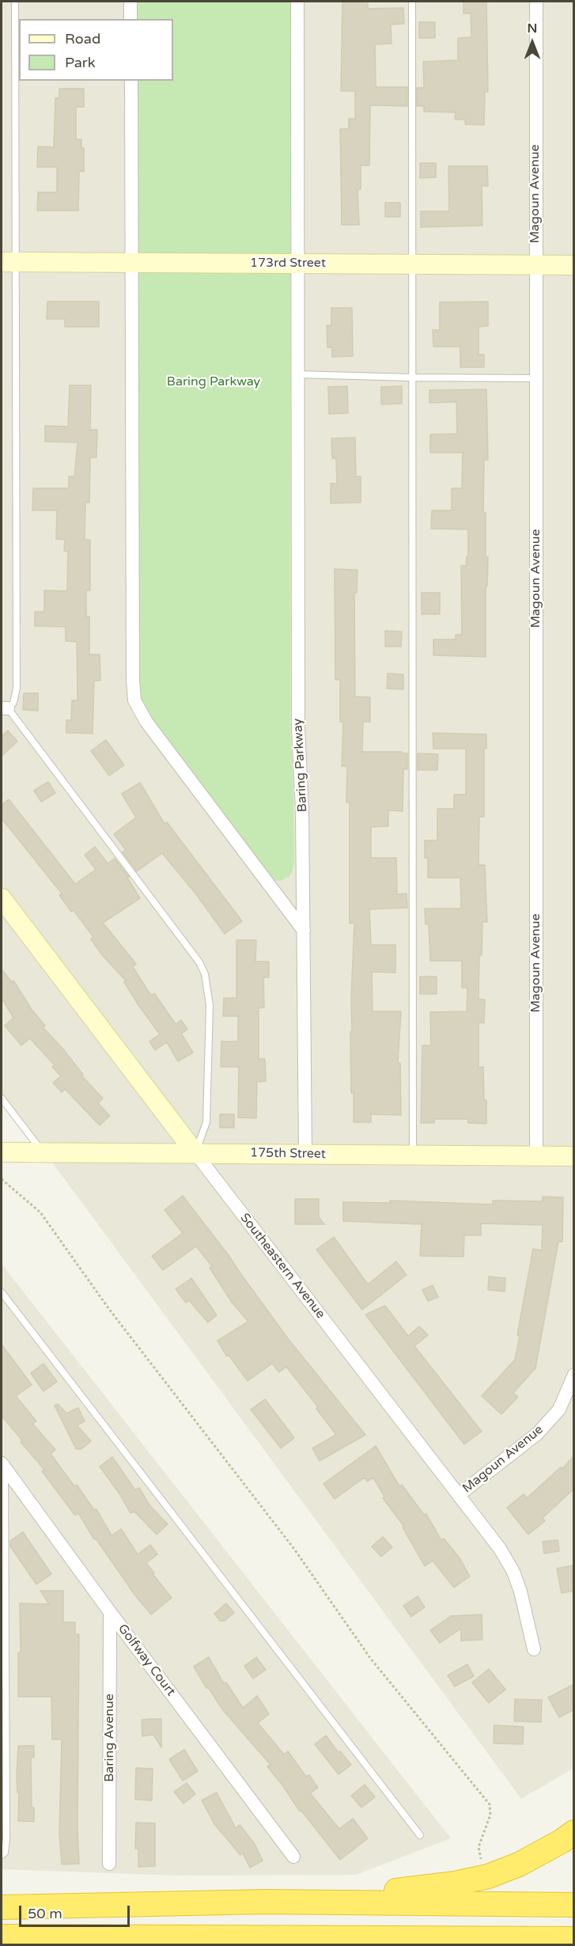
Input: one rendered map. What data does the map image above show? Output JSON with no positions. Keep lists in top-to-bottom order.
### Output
{
  "streets": {
    "street": [
      "Magoun Avenue",
      "173rd Street",
      "Baring Parkway",
      "175th Street",
      "Southeastern Avenue",
      "Golfway Court",
      "Baring Avenue"
    ]
  },
  "crossings": [
    ["Magoun Avenue", "173rd Street"],
    ["Magoun Avenue", "175th Street"],
    ["Magoun Avenue", "Southeastern Avenue"],
    ["173rd Street", "Baring Parkway"],
    ["Baring Parkway", "175th Street"],
    ["175th Street", "Southeastern Avenue"],
    ["Golfway Court", "Baring Avenue"]
  ],
  "parks": ["Baring Parkway"],
  "legend": ["Road", "Park"],
  "scale_bar": "50 m",
  "north": "top"
}
